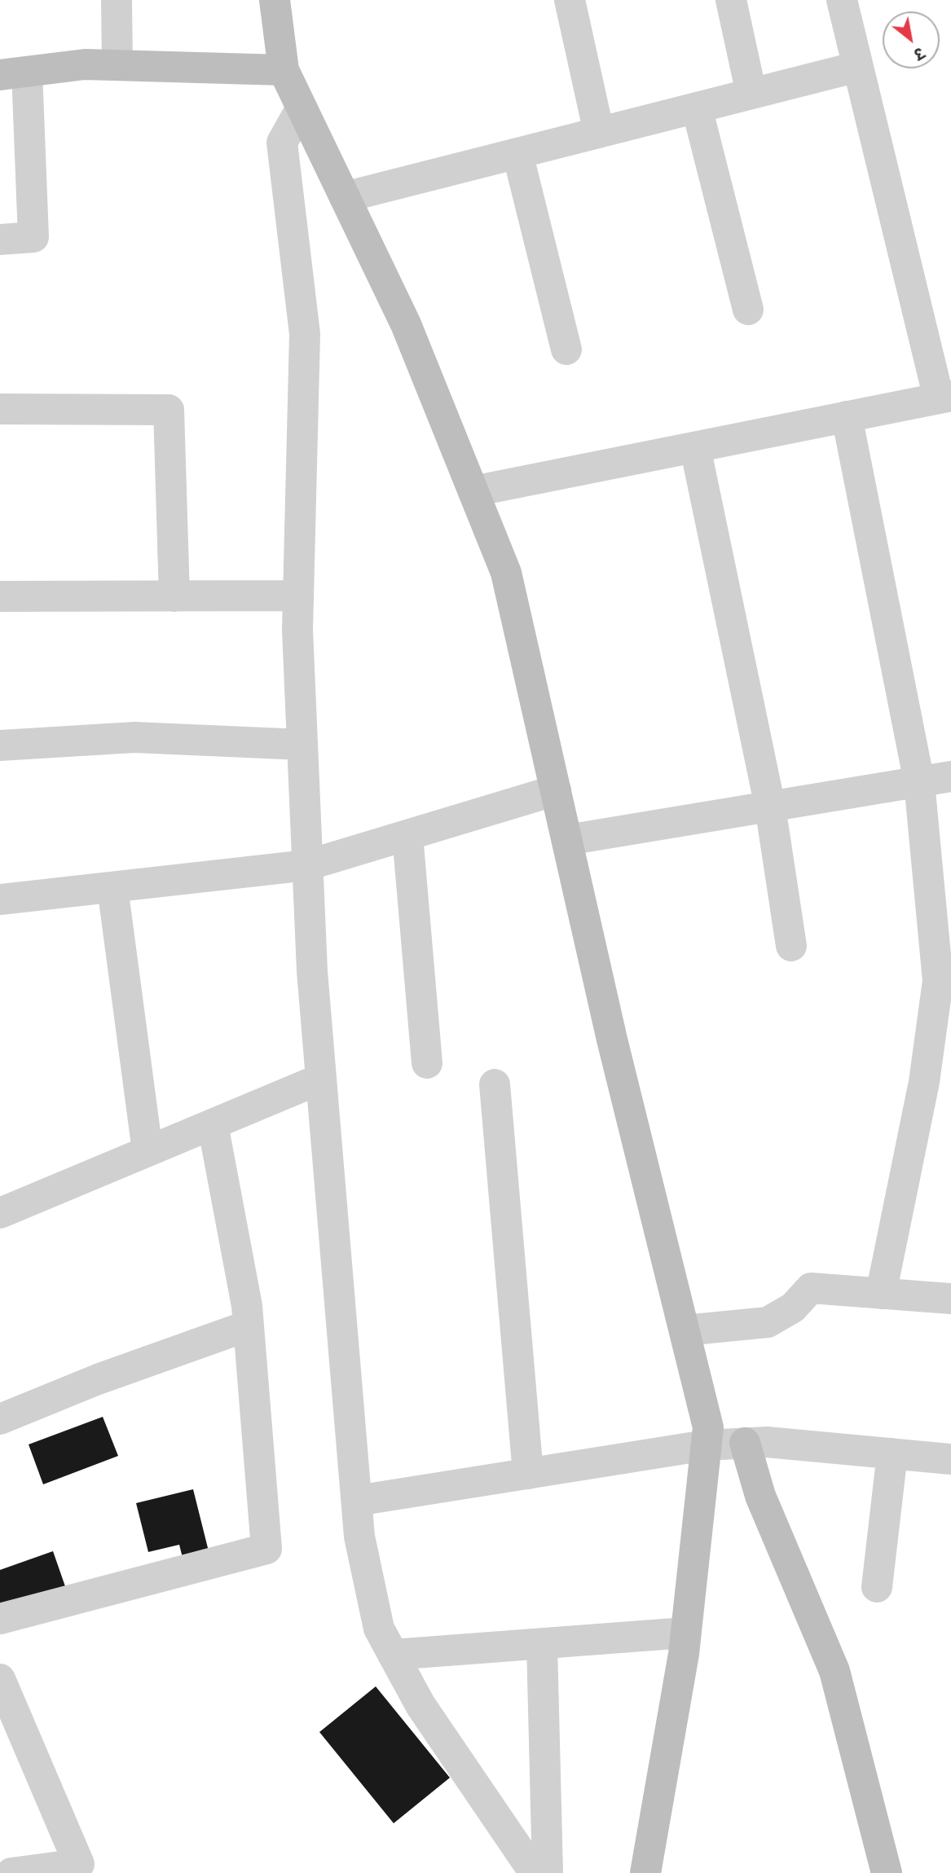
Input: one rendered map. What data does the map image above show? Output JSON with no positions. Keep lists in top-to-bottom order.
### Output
{
  "north": "bottom right"
}
